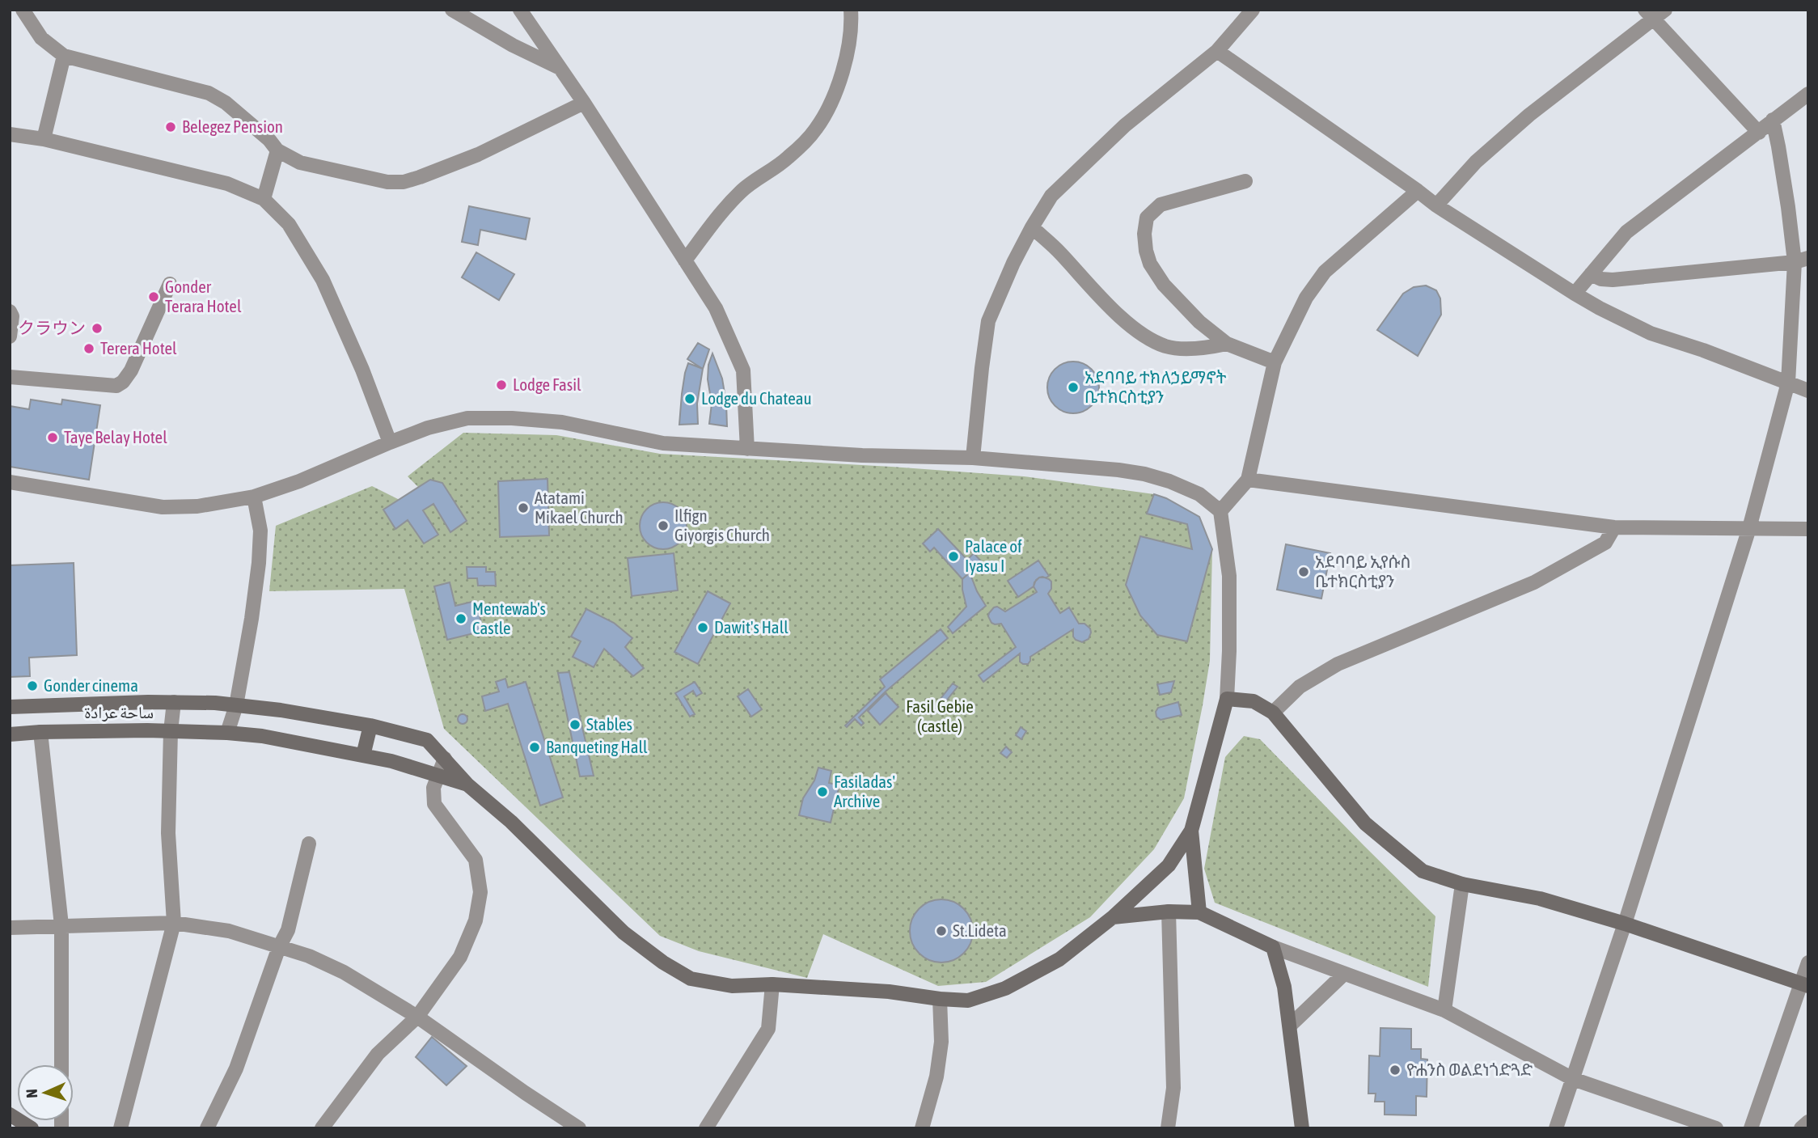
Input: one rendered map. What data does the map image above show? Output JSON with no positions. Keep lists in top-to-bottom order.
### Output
{
  "streets": {
    "street": ["ساحة عرادة"]
  },
  "parks": ["Fasil Gebie (castle)"],
  "places": [
    "Belegez Pension",
    "Gonder Terara Hotel",
    "クラウン",
    "Terera Hotel",
    "Lodge Fasil",
    "አደባባይ ተክለኃይማኖት ቤተክርስቲያን",
    "Lodge du Chateau",
    "Taye Belay Hotel",
    "Atatami Mikael Church",
    "Ilfign Giyorgis Church",
    "Palace of Iyasu I",
    "አደባባይ ኢየሱስ ቤተክርስቲያን",
    "Mentewab's Castle",
    "Dawit's Hall",
    "Gonder cinema",
    "Stables",
    "Banqueting Hall",
    "Fasiladas' Archive",
    "St.Lideta",
    "ዮሐንስ ወልደነጎድጓድ"
  ],
  "north": "left"
}
